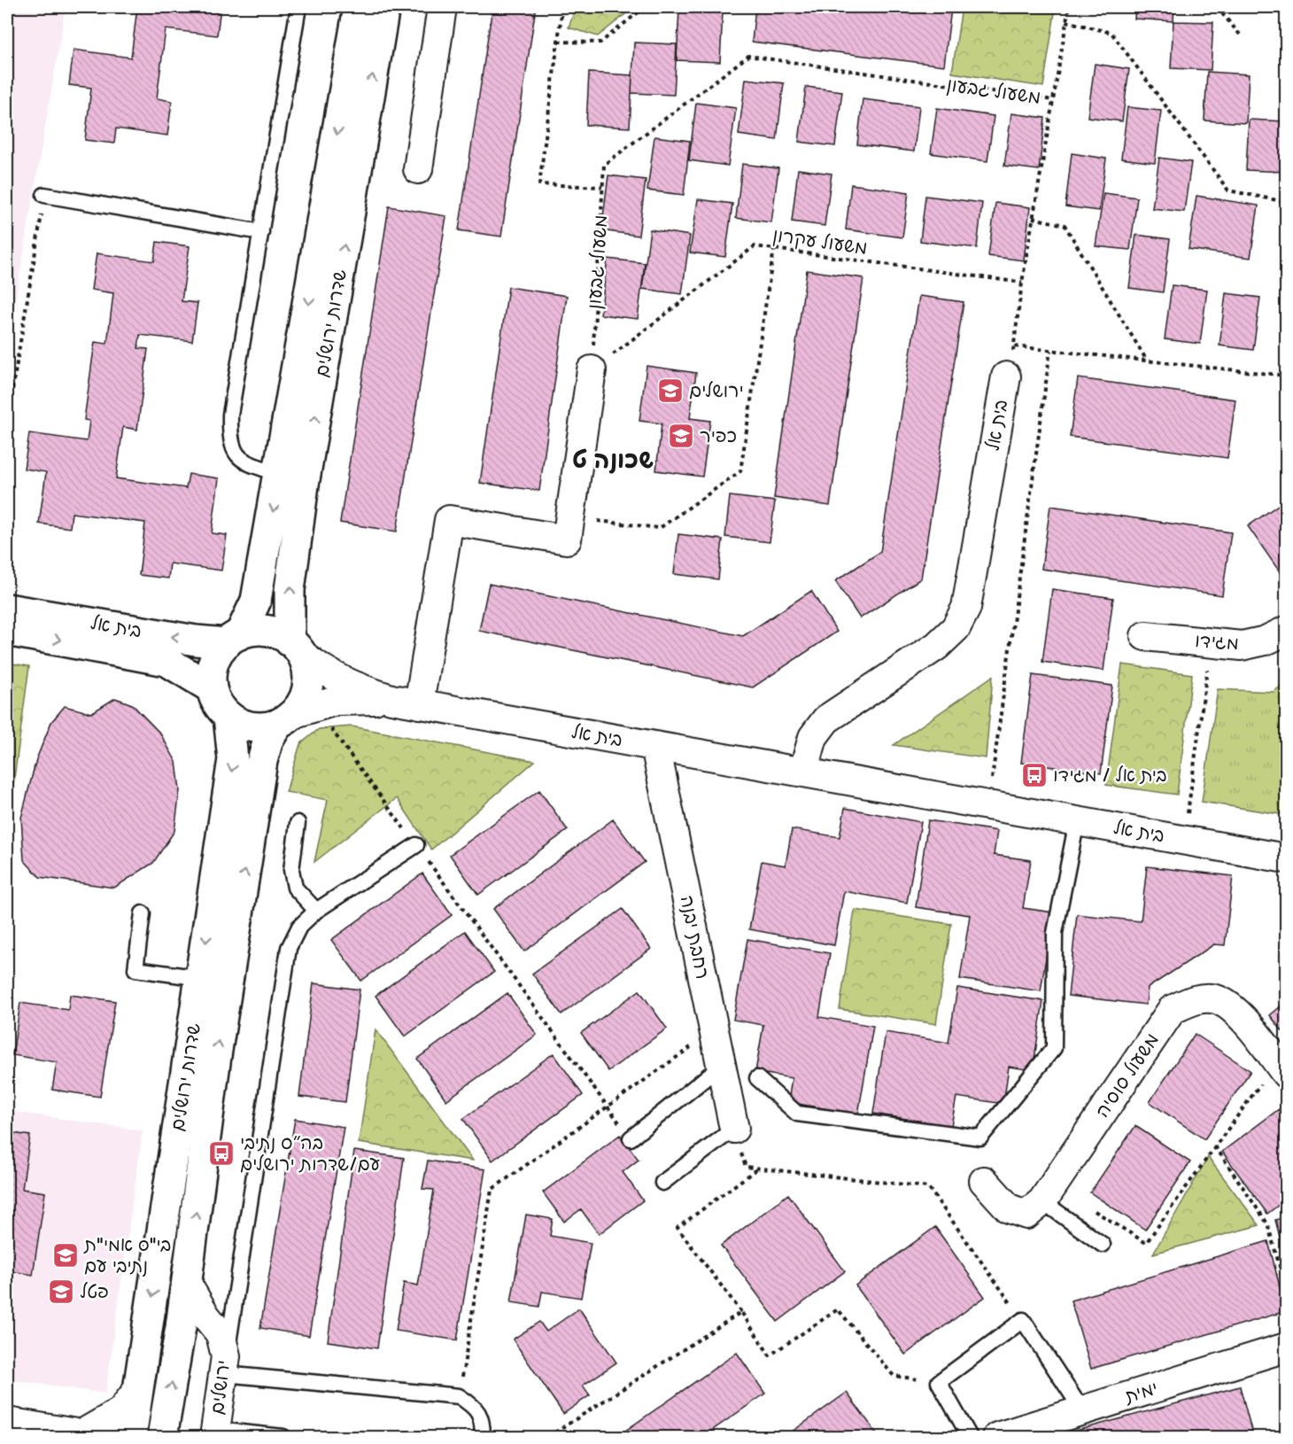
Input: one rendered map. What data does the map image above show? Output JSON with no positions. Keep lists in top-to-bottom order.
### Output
{
  "streets": {
    "street": [
      "שדרות ירושלים",
      "בית אל",
      "מגידו",
      "רחבת יבנה",
      "משעול סוסיה",
      "ירושלים",
      "ימית"
    ],
    "path": ["משעול גבעון", "משעול עקרון"]
  },
  "crossings": [
    ["משעול גבעון", "משעול עקרון"],
    ["משעול גבעון", "בית אל"],
    ["משעול עקרון", "בית אל"],
    ["שדרות ירושלים", "בית אל"],
    ["שדרות ירושלים", "ירושלים"],
    ["בית אל", "רחבת יבנה"]
  ],
  "districts": ["שכונה ט"],
  "places": {
    "school or university": [
      "ירושלים",
      "כפיר",
      "בי\"ס אמי\"ת נתיבי עם",
      "פטל"
    ],
    "bus stop": ["בית אל / מגידו", "בה״ס נתיבי עם/שדרות ירושלים"]
  }
}
